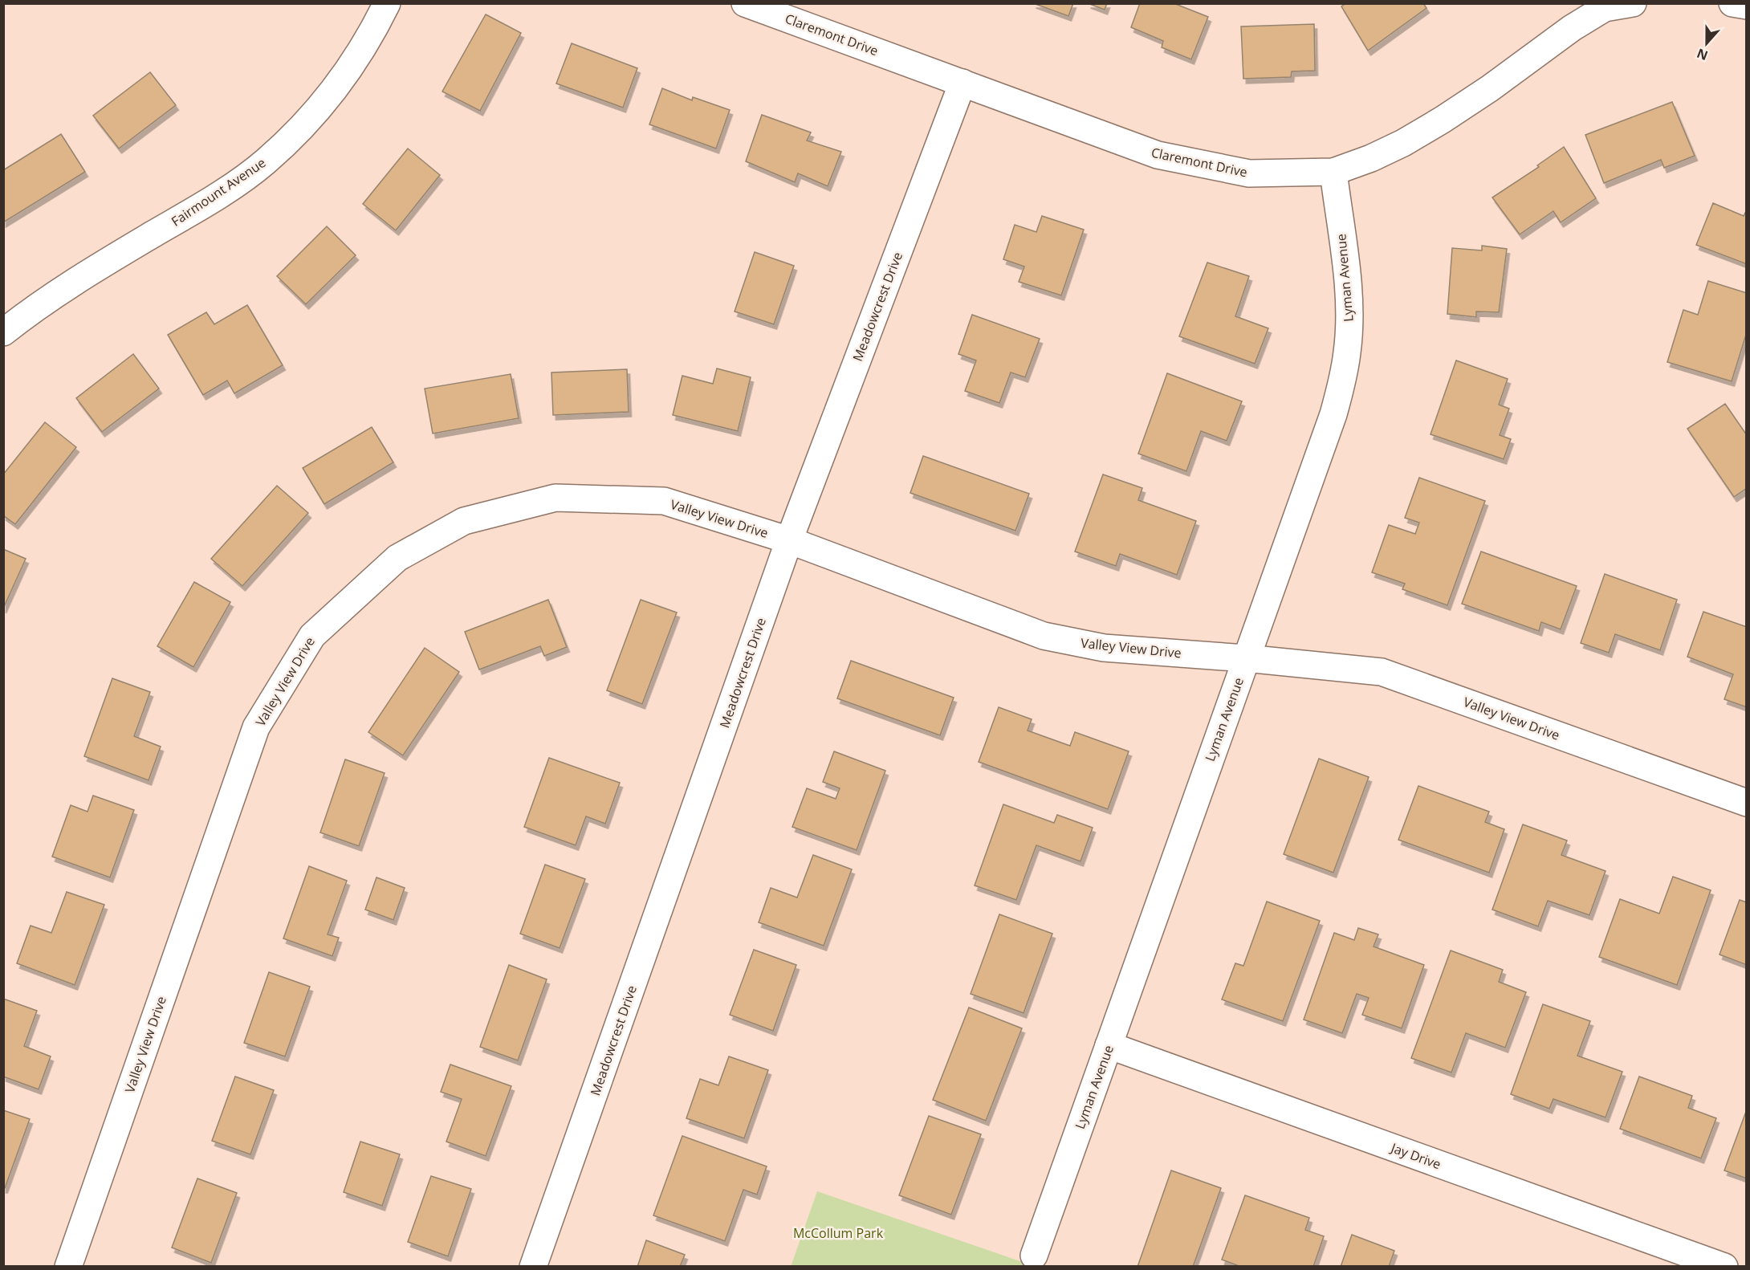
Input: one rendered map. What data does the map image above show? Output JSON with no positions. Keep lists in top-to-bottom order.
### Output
{
  "streets": {
    "street": [
      "Claremont Drive",
      "Fairmount Avenue",
      "Lyman Avenue",
      "Meadowcrest Drive",
      "Valley View Drive",
      "Jay Drive"
    ]
  },
  "crossings": [
    ["Claremont Drive", "Lyman Avenue"],
    ["Claremont Drive", "Meadowcrest Drive"],
    ["Lyman Avenue", "Valley View Drive"],
    ["Lyman Avenue", "Jay Drive"],
    ["Meadowcrest Drive", "Valley View Drive"]
  ],
  "parks": ["McCollum Park"],
  "north": "bottom"
}
